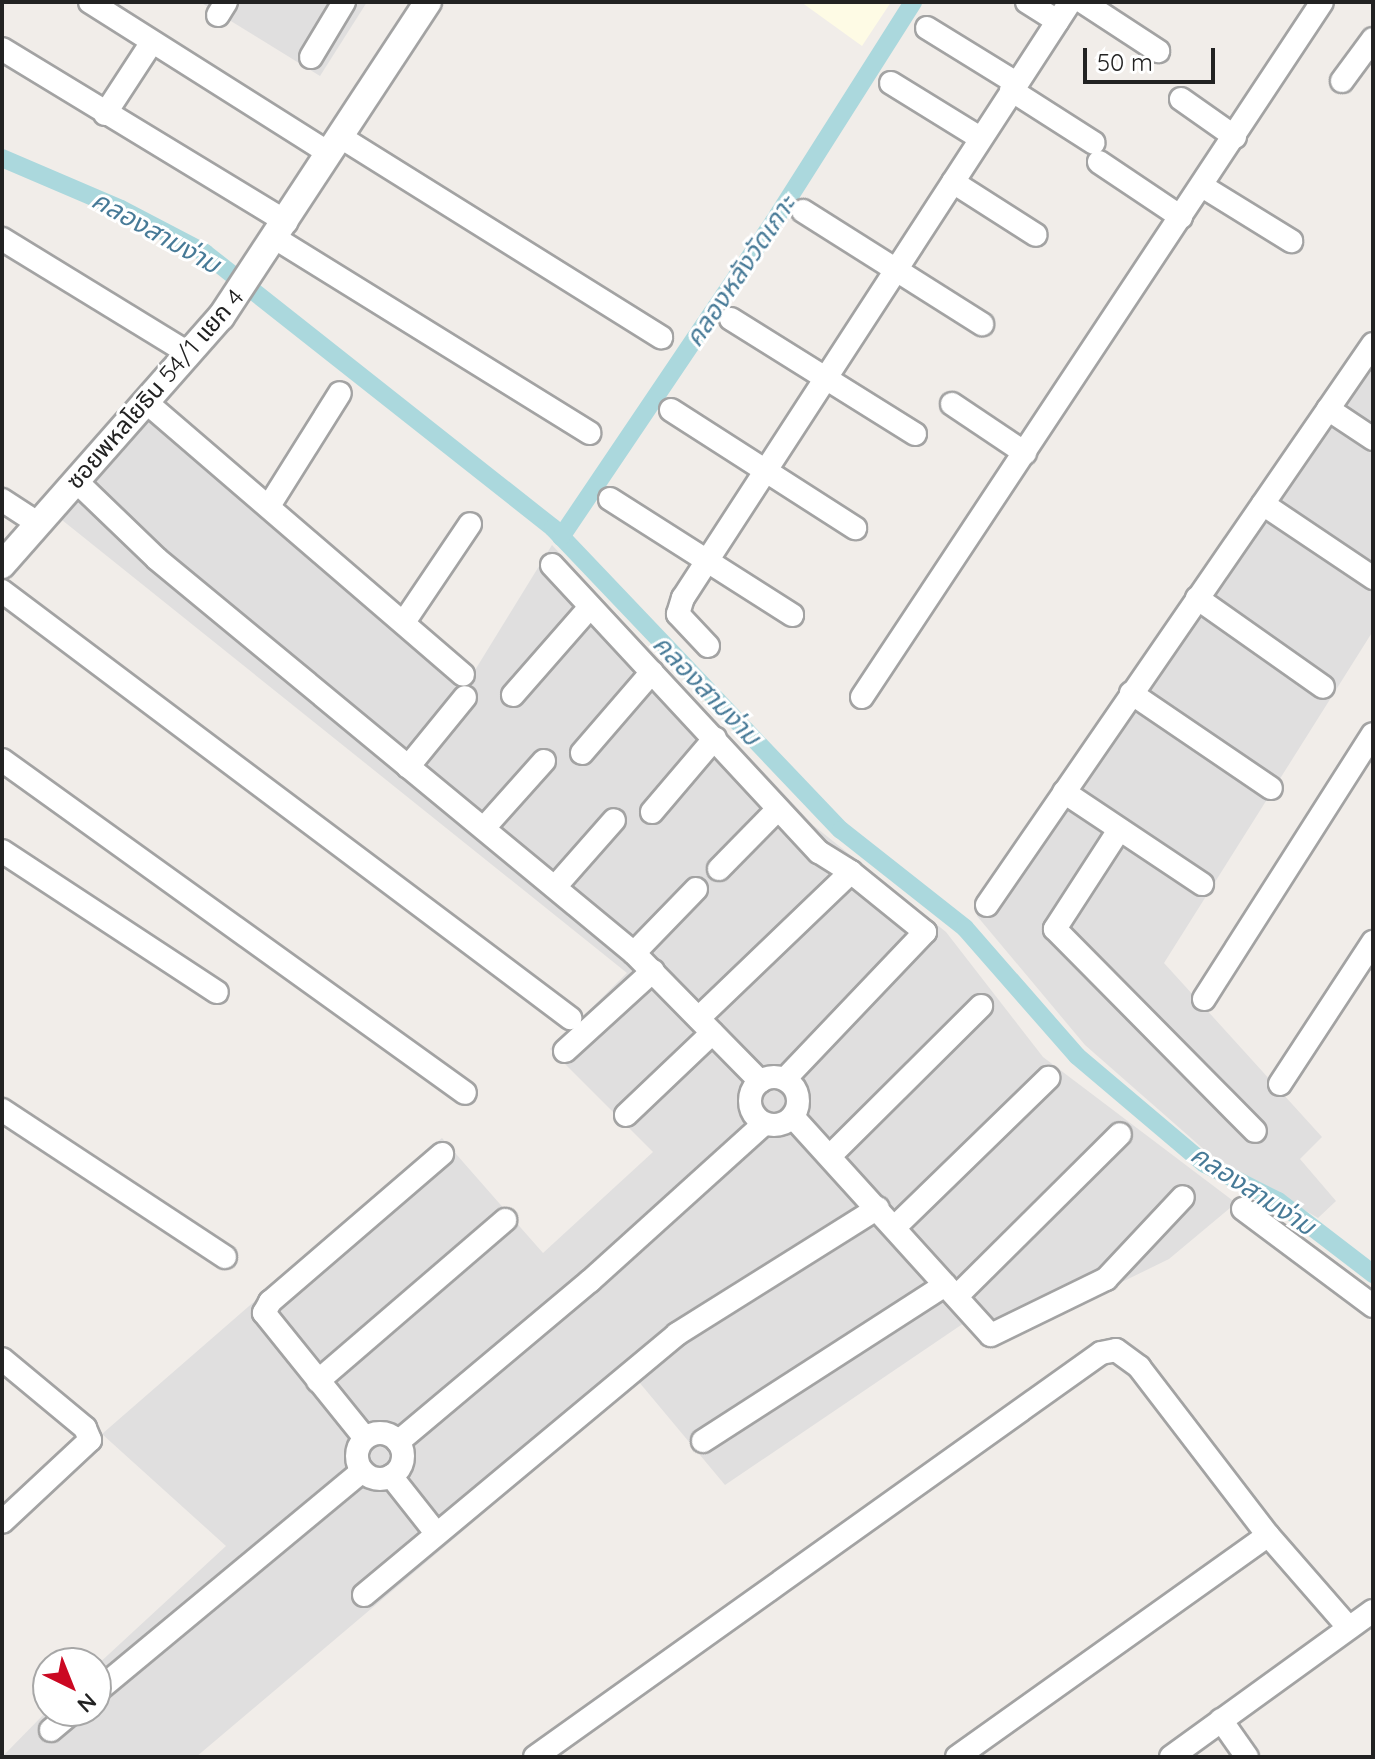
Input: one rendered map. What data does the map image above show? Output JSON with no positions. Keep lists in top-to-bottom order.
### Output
{
  "streets": {
    "street": ["ซอยพหลโยธิน 54/1 แยก 4"]
  },
  "water": ["คลองสามง่าม", "คลองหลังวัดเกาะ"],
  "scale_bar": "50 m",
  "north": "bottom right"
}
